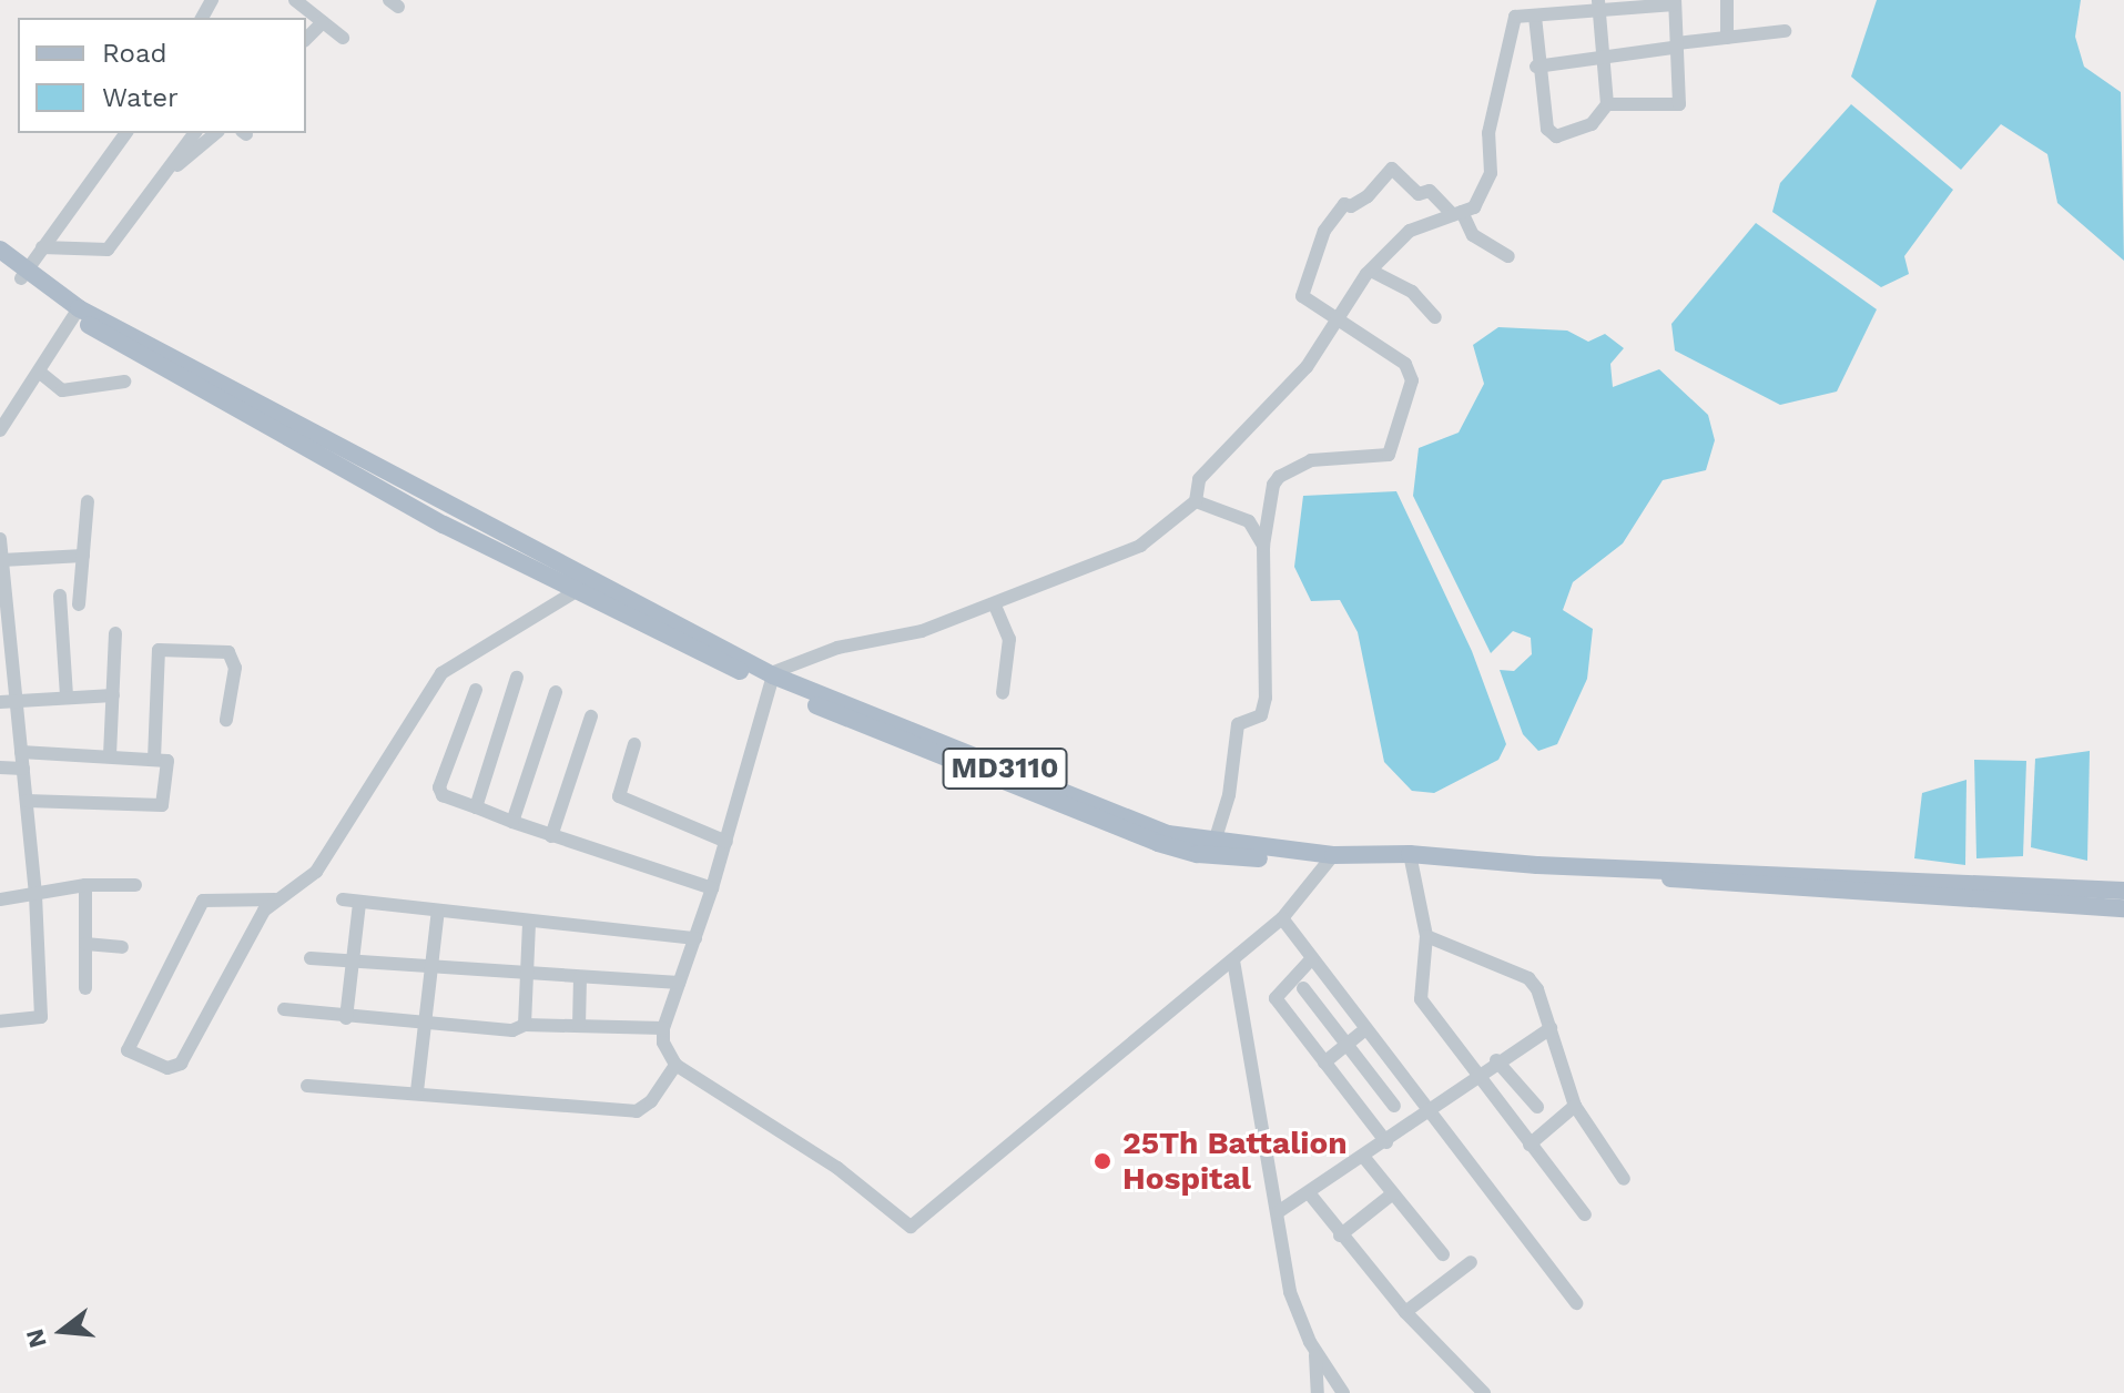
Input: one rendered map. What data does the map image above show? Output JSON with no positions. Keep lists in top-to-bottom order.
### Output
{
  "streets": {
    "main road": ["MD3110"]
  },
  "places": ["25Th Battalion Hospital"],
  "legend": ["Road", "Water"],
  "north": "left"
}
